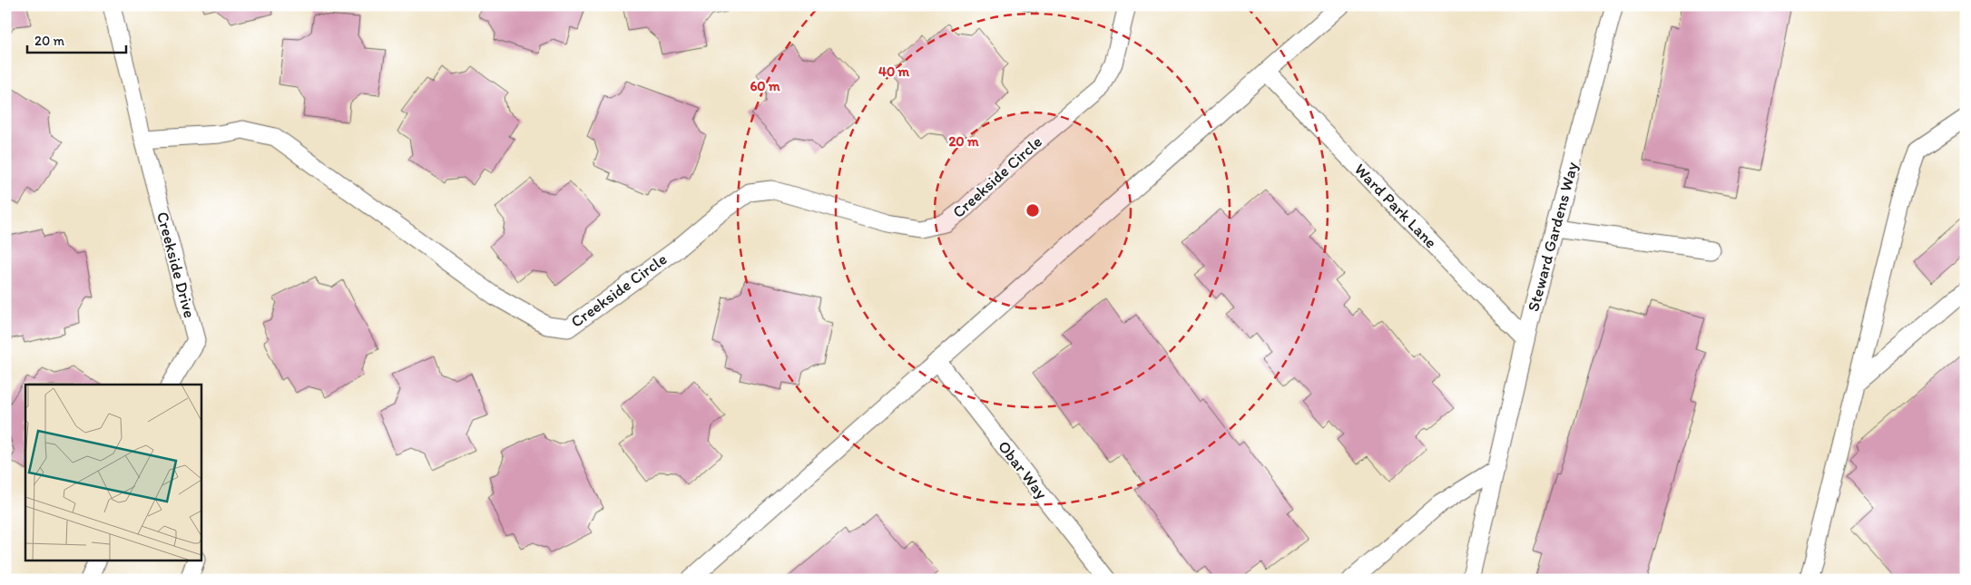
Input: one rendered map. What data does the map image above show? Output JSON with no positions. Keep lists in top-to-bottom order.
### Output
{
  "streets": {
    "lane": [
      "Creekside Circle",
      "Ward Park Lane",
      "Steward Gardens Way",
      "Creekside Drive",
      "Obar Way"
    ]
  },
  "crossings": [
    ["Creekside Circle", "Creekside Drive"],
    ["Ward Park Lane", "Steward Gardens Way"]
  ],
  "scale_bar": "20 m",
  "rings": ["40 m", "60 m", "20 m"]
}
